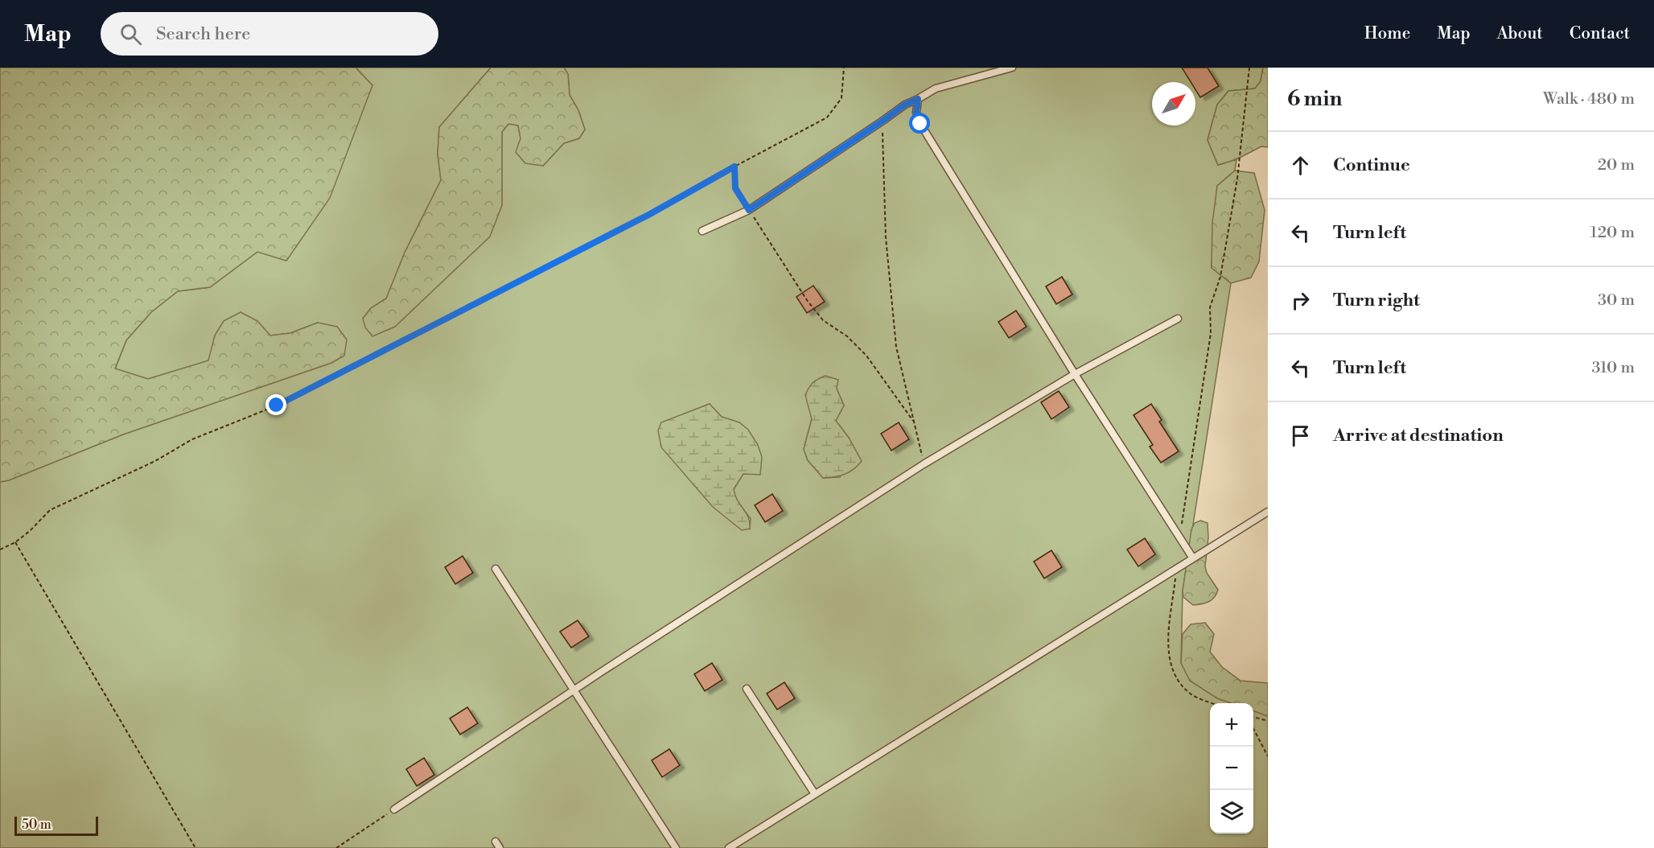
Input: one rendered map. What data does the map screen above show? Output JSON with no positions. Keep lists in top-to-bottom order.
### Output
{
  "scale_bar": "50 m",
  "north": "top right",
  "page": {
    "header": "Map",
    "search": "Search here",
    "nav": [
      "Home",
      "Map",
      "About",
      "Contact"
    ],
    "heading": ["6 min", "Walk · 480 m"],
    "list": [
      ["Continue", "20 m"],
      ["Turn left", "120 m"],
      ["Turn right", "30 m"],
      ["Turn left", "310 m"],
      "Arrive at destination"
    ],
    "map_buttons": ["+", "−"],
    "scale": "50 m"
  }
}
